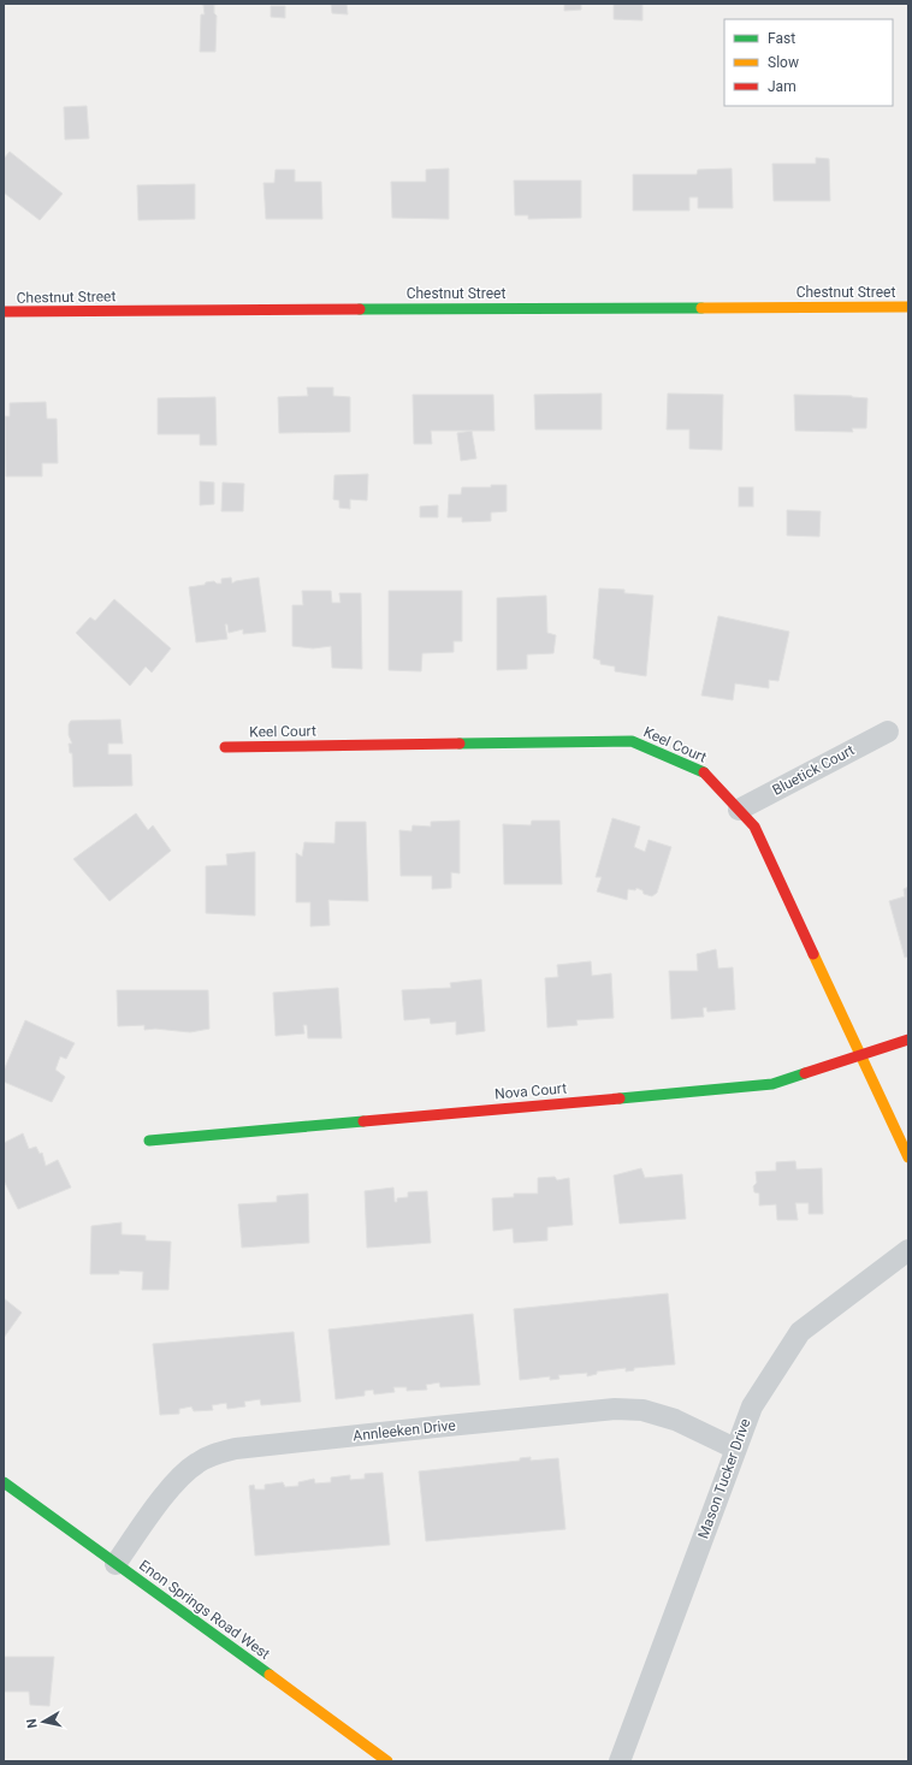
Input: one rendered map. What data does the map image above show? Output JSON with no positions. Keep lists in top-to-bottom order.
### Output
{
  "streets": {
    "street": [
      "Chestnut Street",
      "Keel Court",
      "Bluetick Court",
      "Nova Court",
      "Annleeken Drive",
      "Mason Tucker Drive",
      "Enon Springs Road West"
    ]
  },
  "crossings": [
    ["Keel Court", "Bluetick Court"],
    ["Keel Court", "Nova Court"],
    ["Annleeken Drive", "Mason Tucker Drive"],
    ["Annleeken Drive", "Enon Springs Road West"]
  ],
  "legend": ["Fast", "Slow", "Jam"],
  "north": "left"
}
